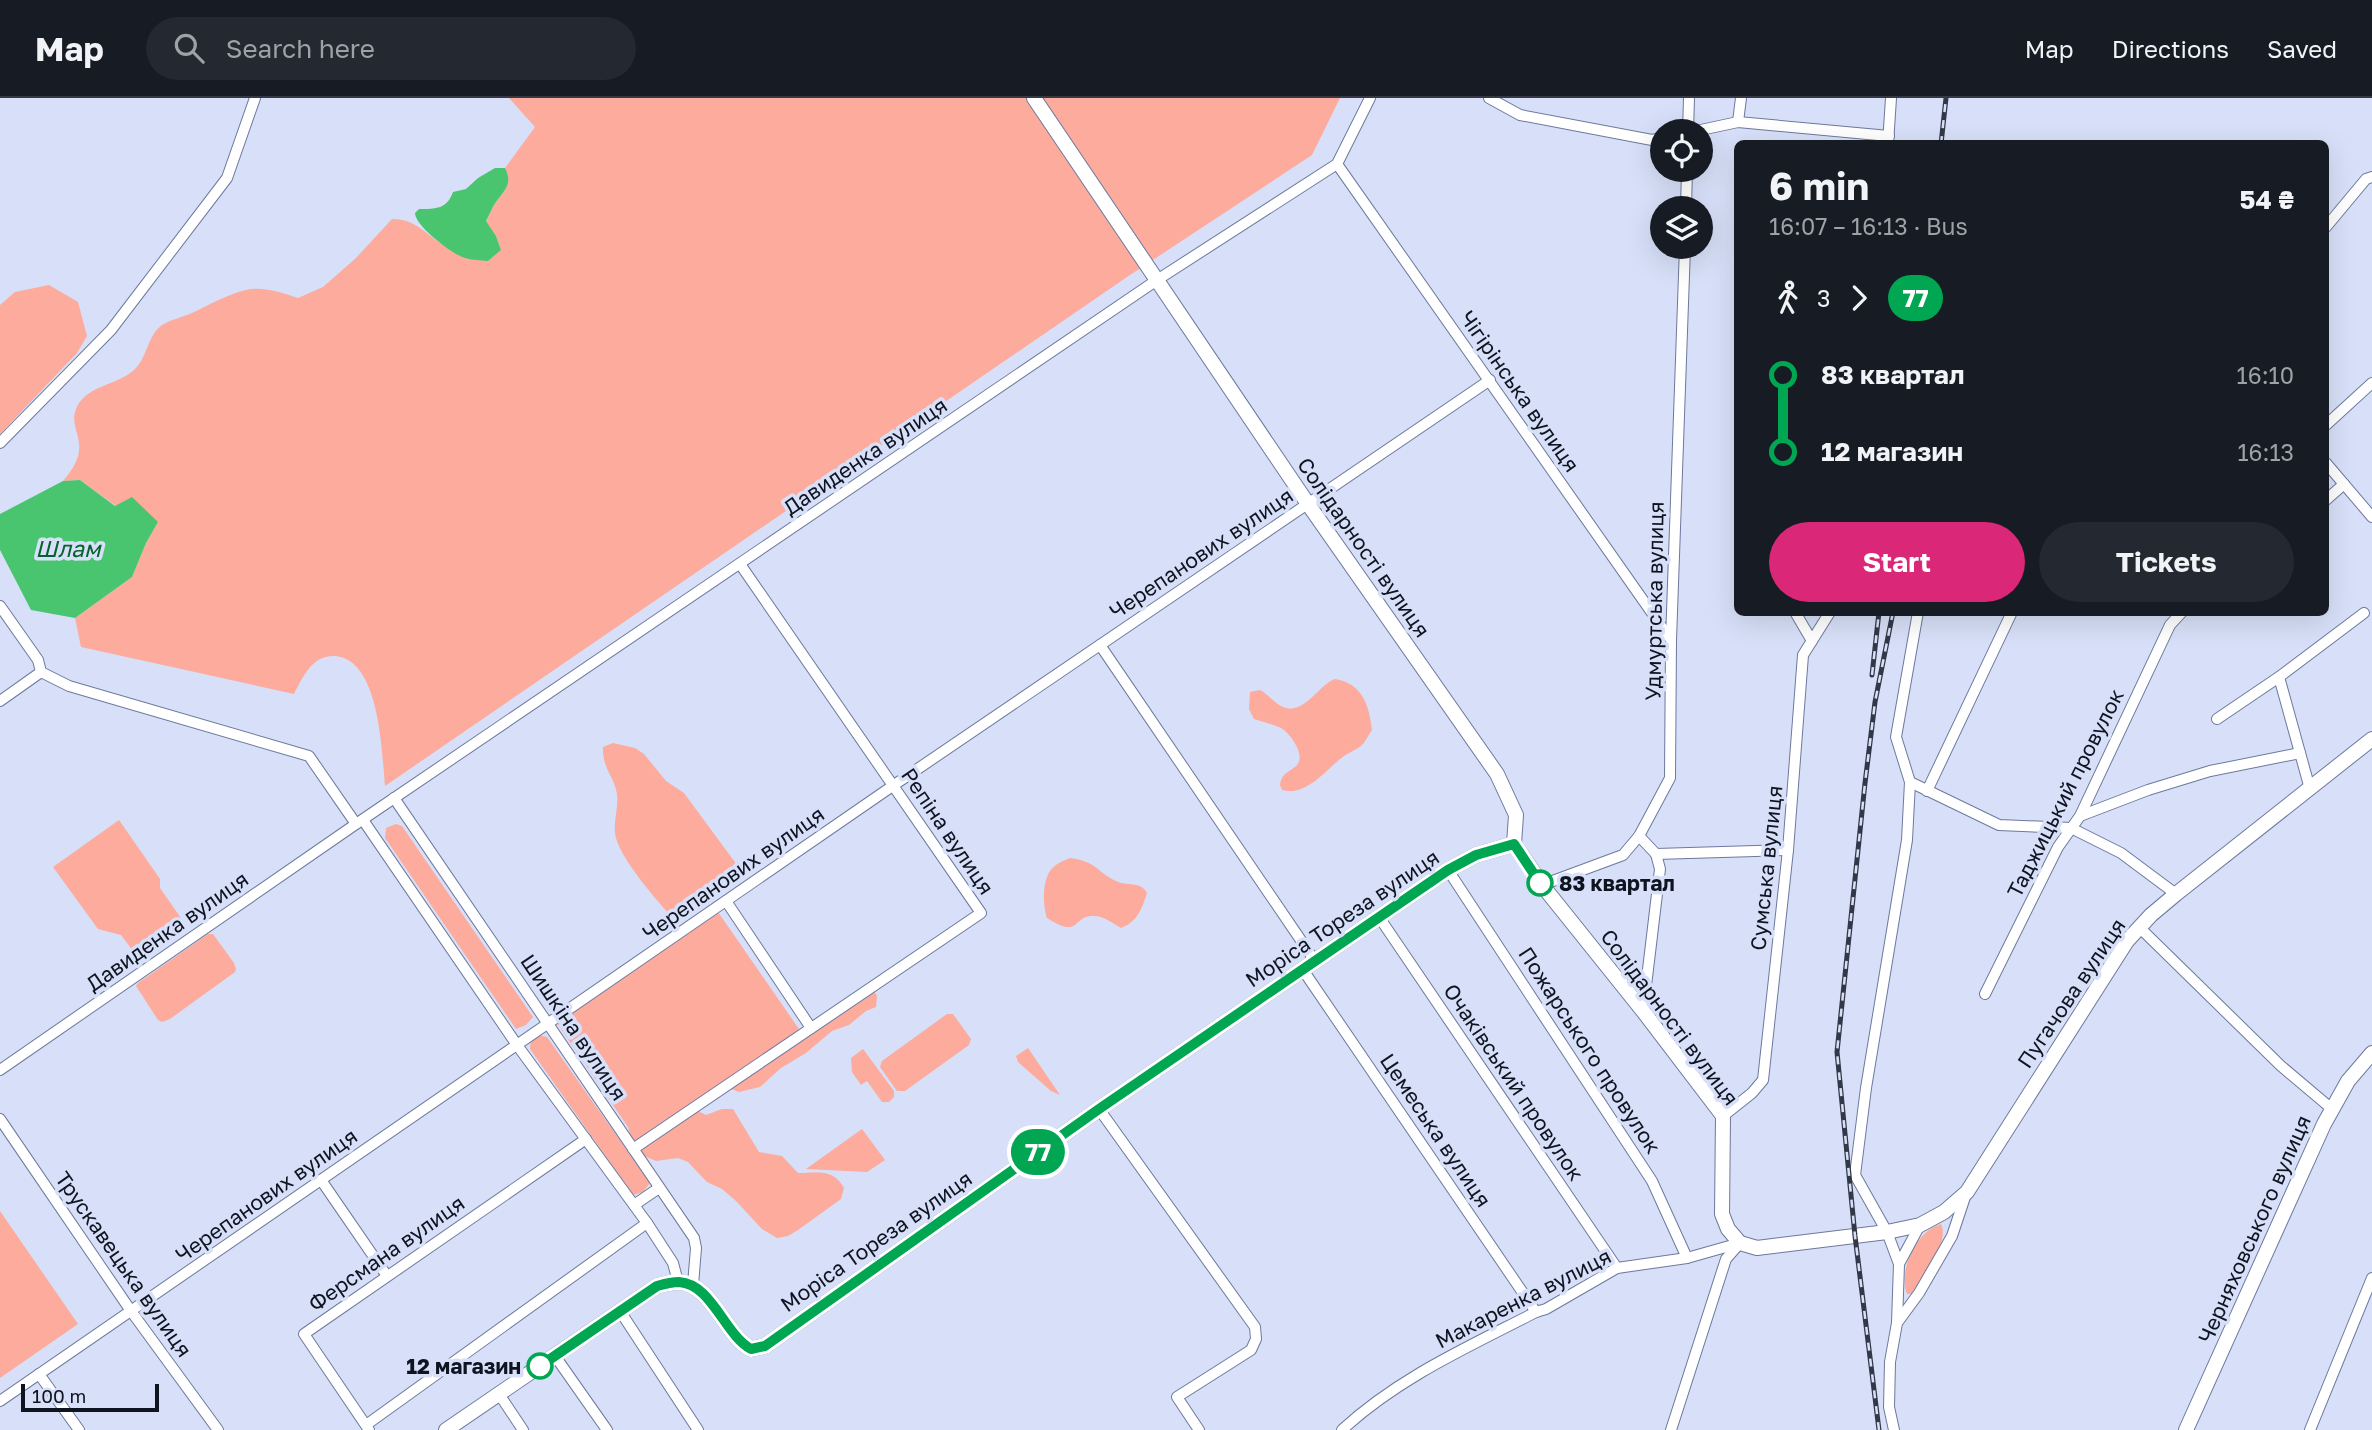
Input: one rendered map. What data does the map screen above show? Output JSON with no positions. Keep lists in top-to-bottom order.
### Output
{
  "streets": {
    "street": [
      "Чiгiрiнська вулиця",
      "Давиденка вулиця",
      "Солідарності вулиця",
      "Черепанових вулиця",
      "Удмуртська вулиця",
      "Таджицький провулок",
      "Репiна вулиця",
      "Сумська вулиця",
      "Моріса Тореза вулиця",
      "Пугачова вулиця",
      "Шишкiна вулиця",
      "Пожарського провулок",
      "Очакiвський провулок",
      "Цемеська вулиця",
      "Черняховського вулиця",
      "Ферсмана вулиця",
      "Трускавецька вулиця",
      "Макаренка вулиця"
    ]
  },
  "crossings": [
    ["Чiгiрiнська вулиця", "Давиденка вулиця"],
    ["Чiгiрiнська вулиця", "Черепанових вулиця"],
    ["Чiгiрiнська вулиця", "Удмуртська вулиця"],
    ["Давиденка вулиця", "Солідарності вулиця"],
    ["Давиденка вулиця", "Репiна вулиця"],
    ["Давиденка вулиця", "Шишкiна вулиця"],
    ["Солідарності вулиця", "Черепанових вулиця"],
    ["Солідарності вулиця", "Удмуртська вулиця"],
    ["Солідарності вулиця", "Сумська вулиця"],
    ["Солідарності вулиця", "Моріса Тореза вулиця"],
    ["Солідарності вулиця", "Пугачова вулиця"],
    ["Солідарності вулиця", "Макаренка вулиця"],
    ["Черепанових вулиця", "Репiна вулиця"],
    ["Черепанових вулиця", "Шишкiна вулиця"],
    ["Черепанових вулиця", "Цемеська вулиця"],
    ["Черепанових вулиця", "Трускавецька вулиця"],
    ["Репiна вулиця", "Шишкiна вулиця"],
    ["Моріса Тореза вулиця", "Шишкiна вулиця"],
    ["Моріса Тореза вулиця", "Пожарського провулок"],
    ["Моріса Тореза вулиця", "Очакiвський провулок"],
    ["Моріса Тореза вулиця", "Цемеська вулиця"],
    ["Пугачова вулиця", "Макаренка вулиця"],
    ["Пожарського провулок", "Макаренка вулиця"],
    ["Очакiвський провулок", "Макаренка вулиця"],
    ["Цемеська вулиця", "Макаренка вулиця"]
  ],
  "water": ["Шлам"],
  "places": ["83 квартал", "12 магазин"],
  "lines": ["bus line 77"],
  "scale_bar": "100 m",
  "page": {
    "header": "Map",
    "search": "Search here",
    "nav": ["Map", "Directions", "Saved"],
    "on_map": "77",
    "heading": ["6 min", "16:07 – 16:13 · Bus", "54 ₴"],
    "legs": ["3", "77"],
    "list": [
      {
        "name": "83 квартал",
        "value": "16:10"
      },
      {
        "name": "12 магазин",
        "value": "16:13"
      }
    ],
    "buttons": ["Start", "Tickets"],
    "scale": "100 m"
  }
}
